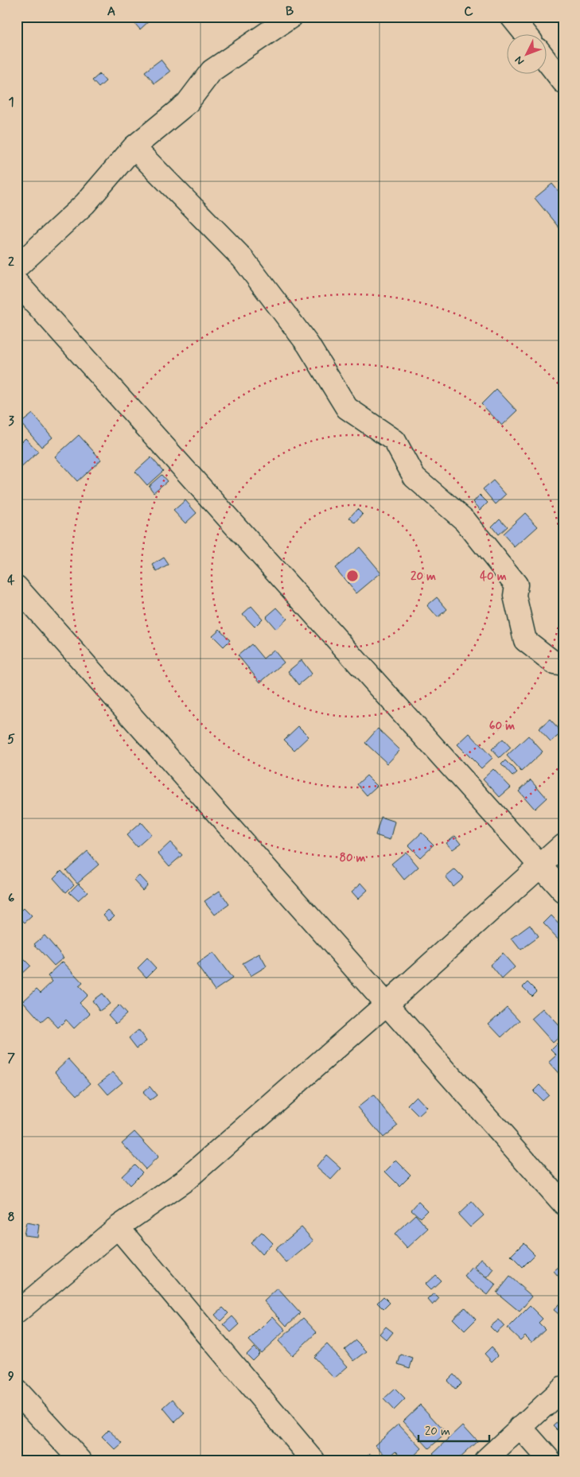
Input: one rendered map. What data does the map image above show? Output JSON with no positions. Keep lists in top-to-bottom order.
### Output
{
  "scale_bar": "20 m",
  "north": "bottom left",
  "grid": {
    "columns": ["A", "B", "C"],
    "rows": [
      "1",
      "2",
      "3",
      "4",
      "5",
      "6",
      "7",
      "8",
      "9"
    ]
  },
  "rings": [
    "20 m",
    "40 m",
    "60 m",
    "80 m"
  ]
}
